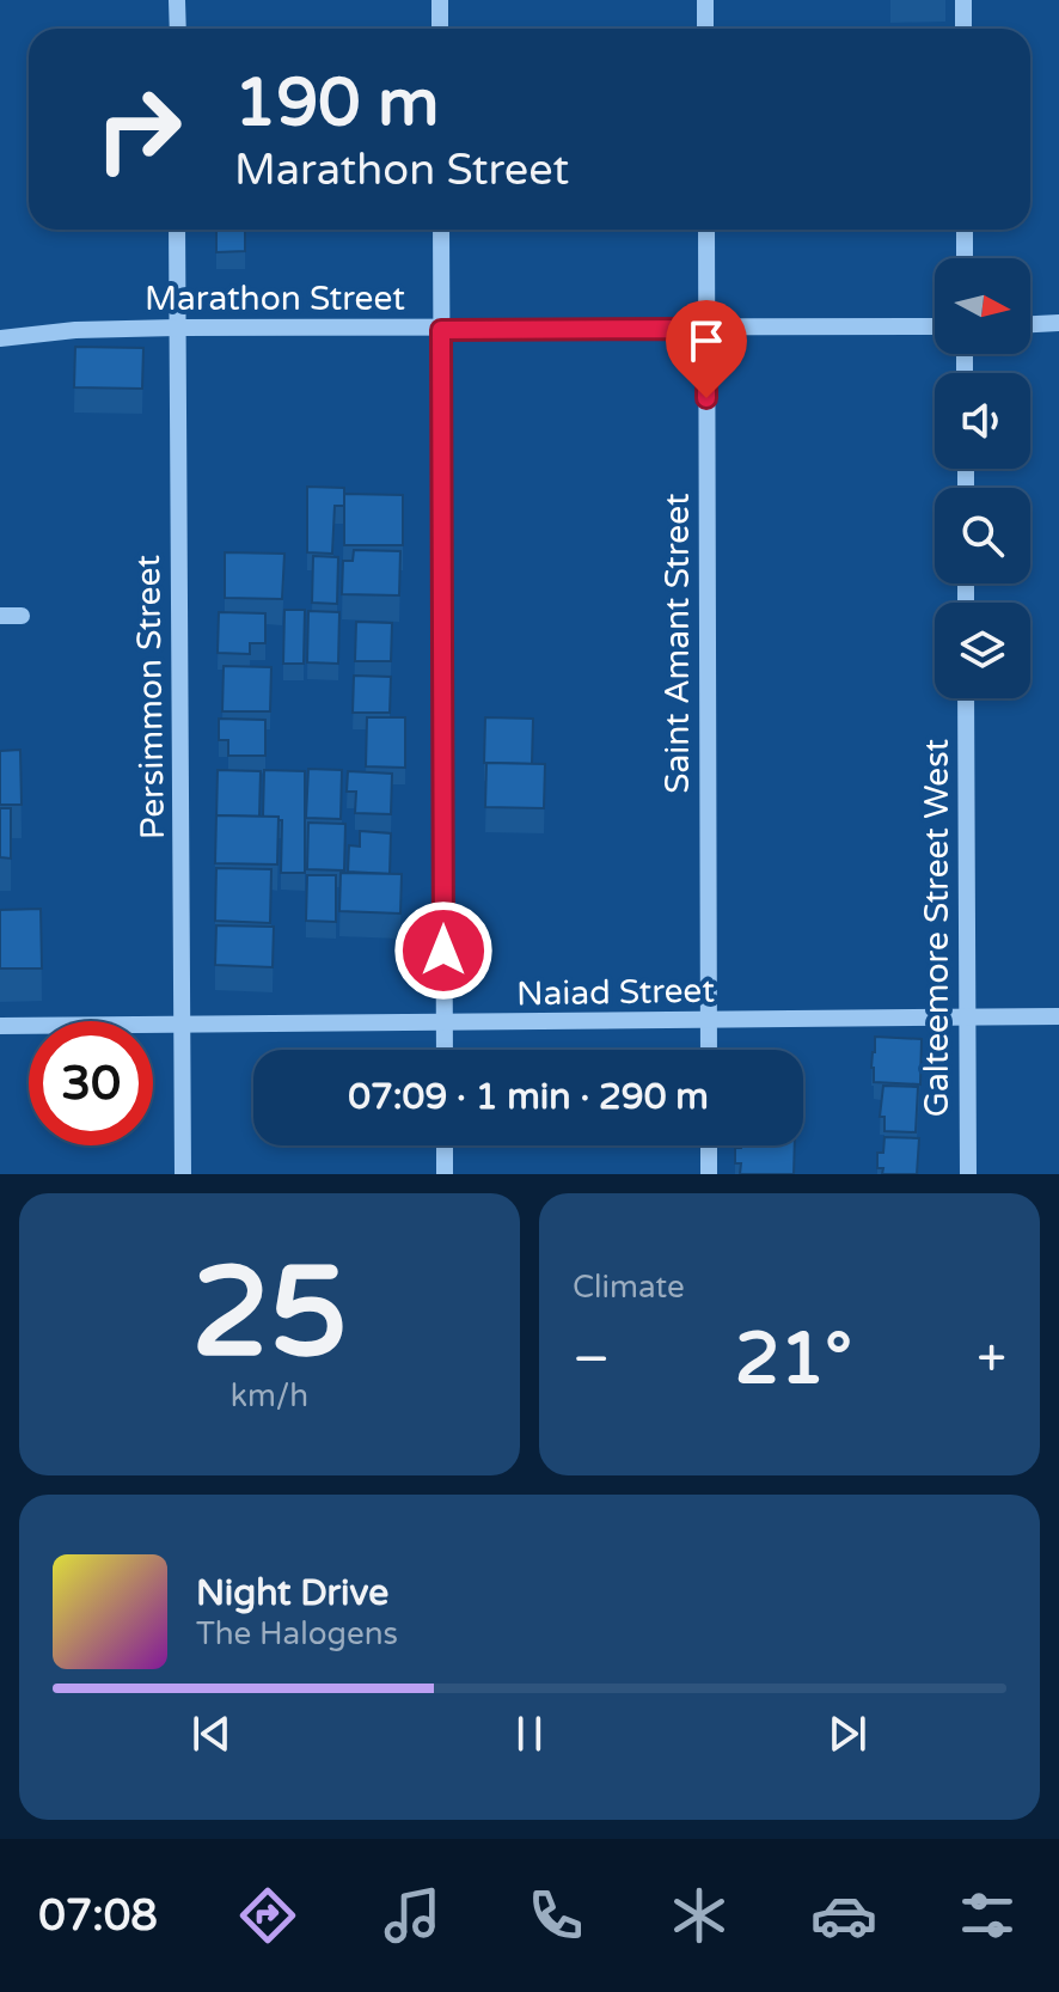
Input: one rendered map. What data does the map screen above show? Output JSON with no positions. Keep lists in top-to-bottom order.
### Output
{
  "streets": {
    "street": [
      "Marathon Street",
      "Saint Amant Street",
      "Persimmon Street",
      "Galteemore Street West",
      "Naiad Street"
    ]
  },
  "crossings": [
    ["Marathon Street", "Saint Amant Street"],
    ["Marathon Street", "Persimmon Street"],
    ["Saint Amant Street", "Naiad Street"],
    ["Persimmon Street", "Naiad Street"],
    ["Galteemore Street West", "Naiad Street"]
  ],
  "north": "right",
  "page": {
    "turn": ["190 m", "Marathon Street"],
    "limit": "30",
    "trip": "07:09 · 1 min · 290 m",
    "tile": [
      ["25", "km/h"],
      "Climate"
    ],
    "heat": ["−", "21°", "+"],
    "song": ["Night Drive", "The Halogens"],
    "tabs": "07:08"
  }
}
